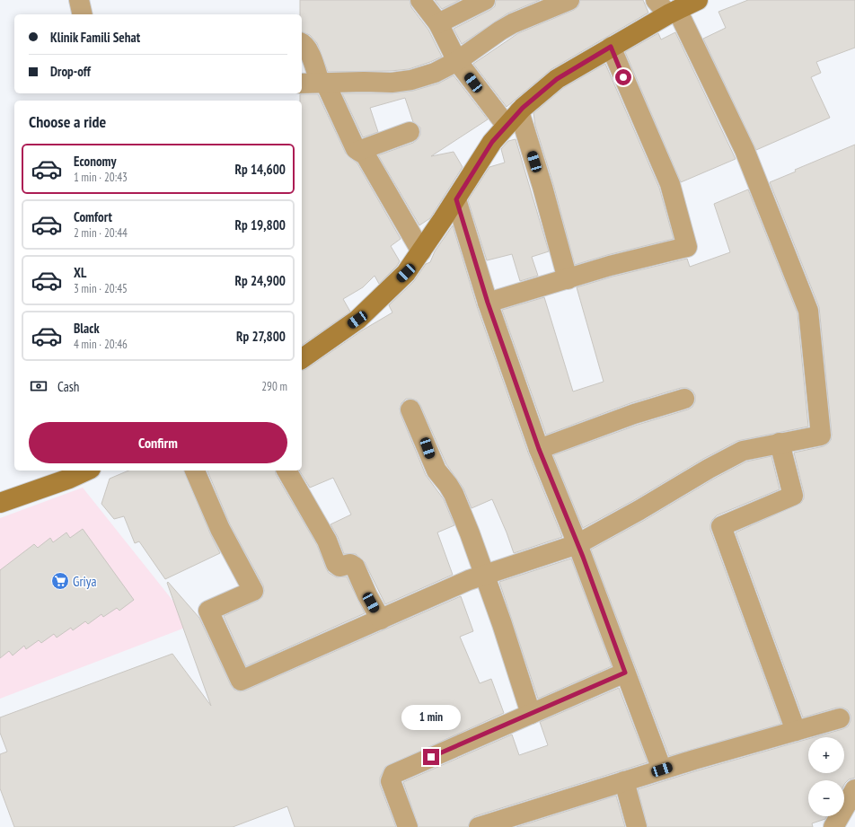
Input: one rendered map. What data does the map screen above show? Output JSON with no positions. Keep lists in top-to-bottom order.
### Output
{
  "places": {
    "supermarket": ["Griya"]
  },
  "page": {
    "banner": ["Klinik Famili Sehat", "Drop-off"],
    "heading": "Choose a ride",
    "list": [
      {
        "name": "Economy",
        "note": "1 min · 20:43",
        "value": "Rp 14,600"
      },
      {
        "name": "Comfort",
        "note": "2 min · 20:44",
        "value": "Rp 19,800"
      },
      {
        "name": "XL",
        "note": "3 min · 20:45",
        "value": "Rp 24,900"
      },
      {
        "name": "Black",
        "note": "4 min · 20:46",
        "value": "Rp 27,800"
      }
    ],
    "pay": ["Cash", "290 m"],
    "buttons": "Confirm",
    "bubble": "1 min",
    "map_buttons": ["+", "−"]
  }
}
